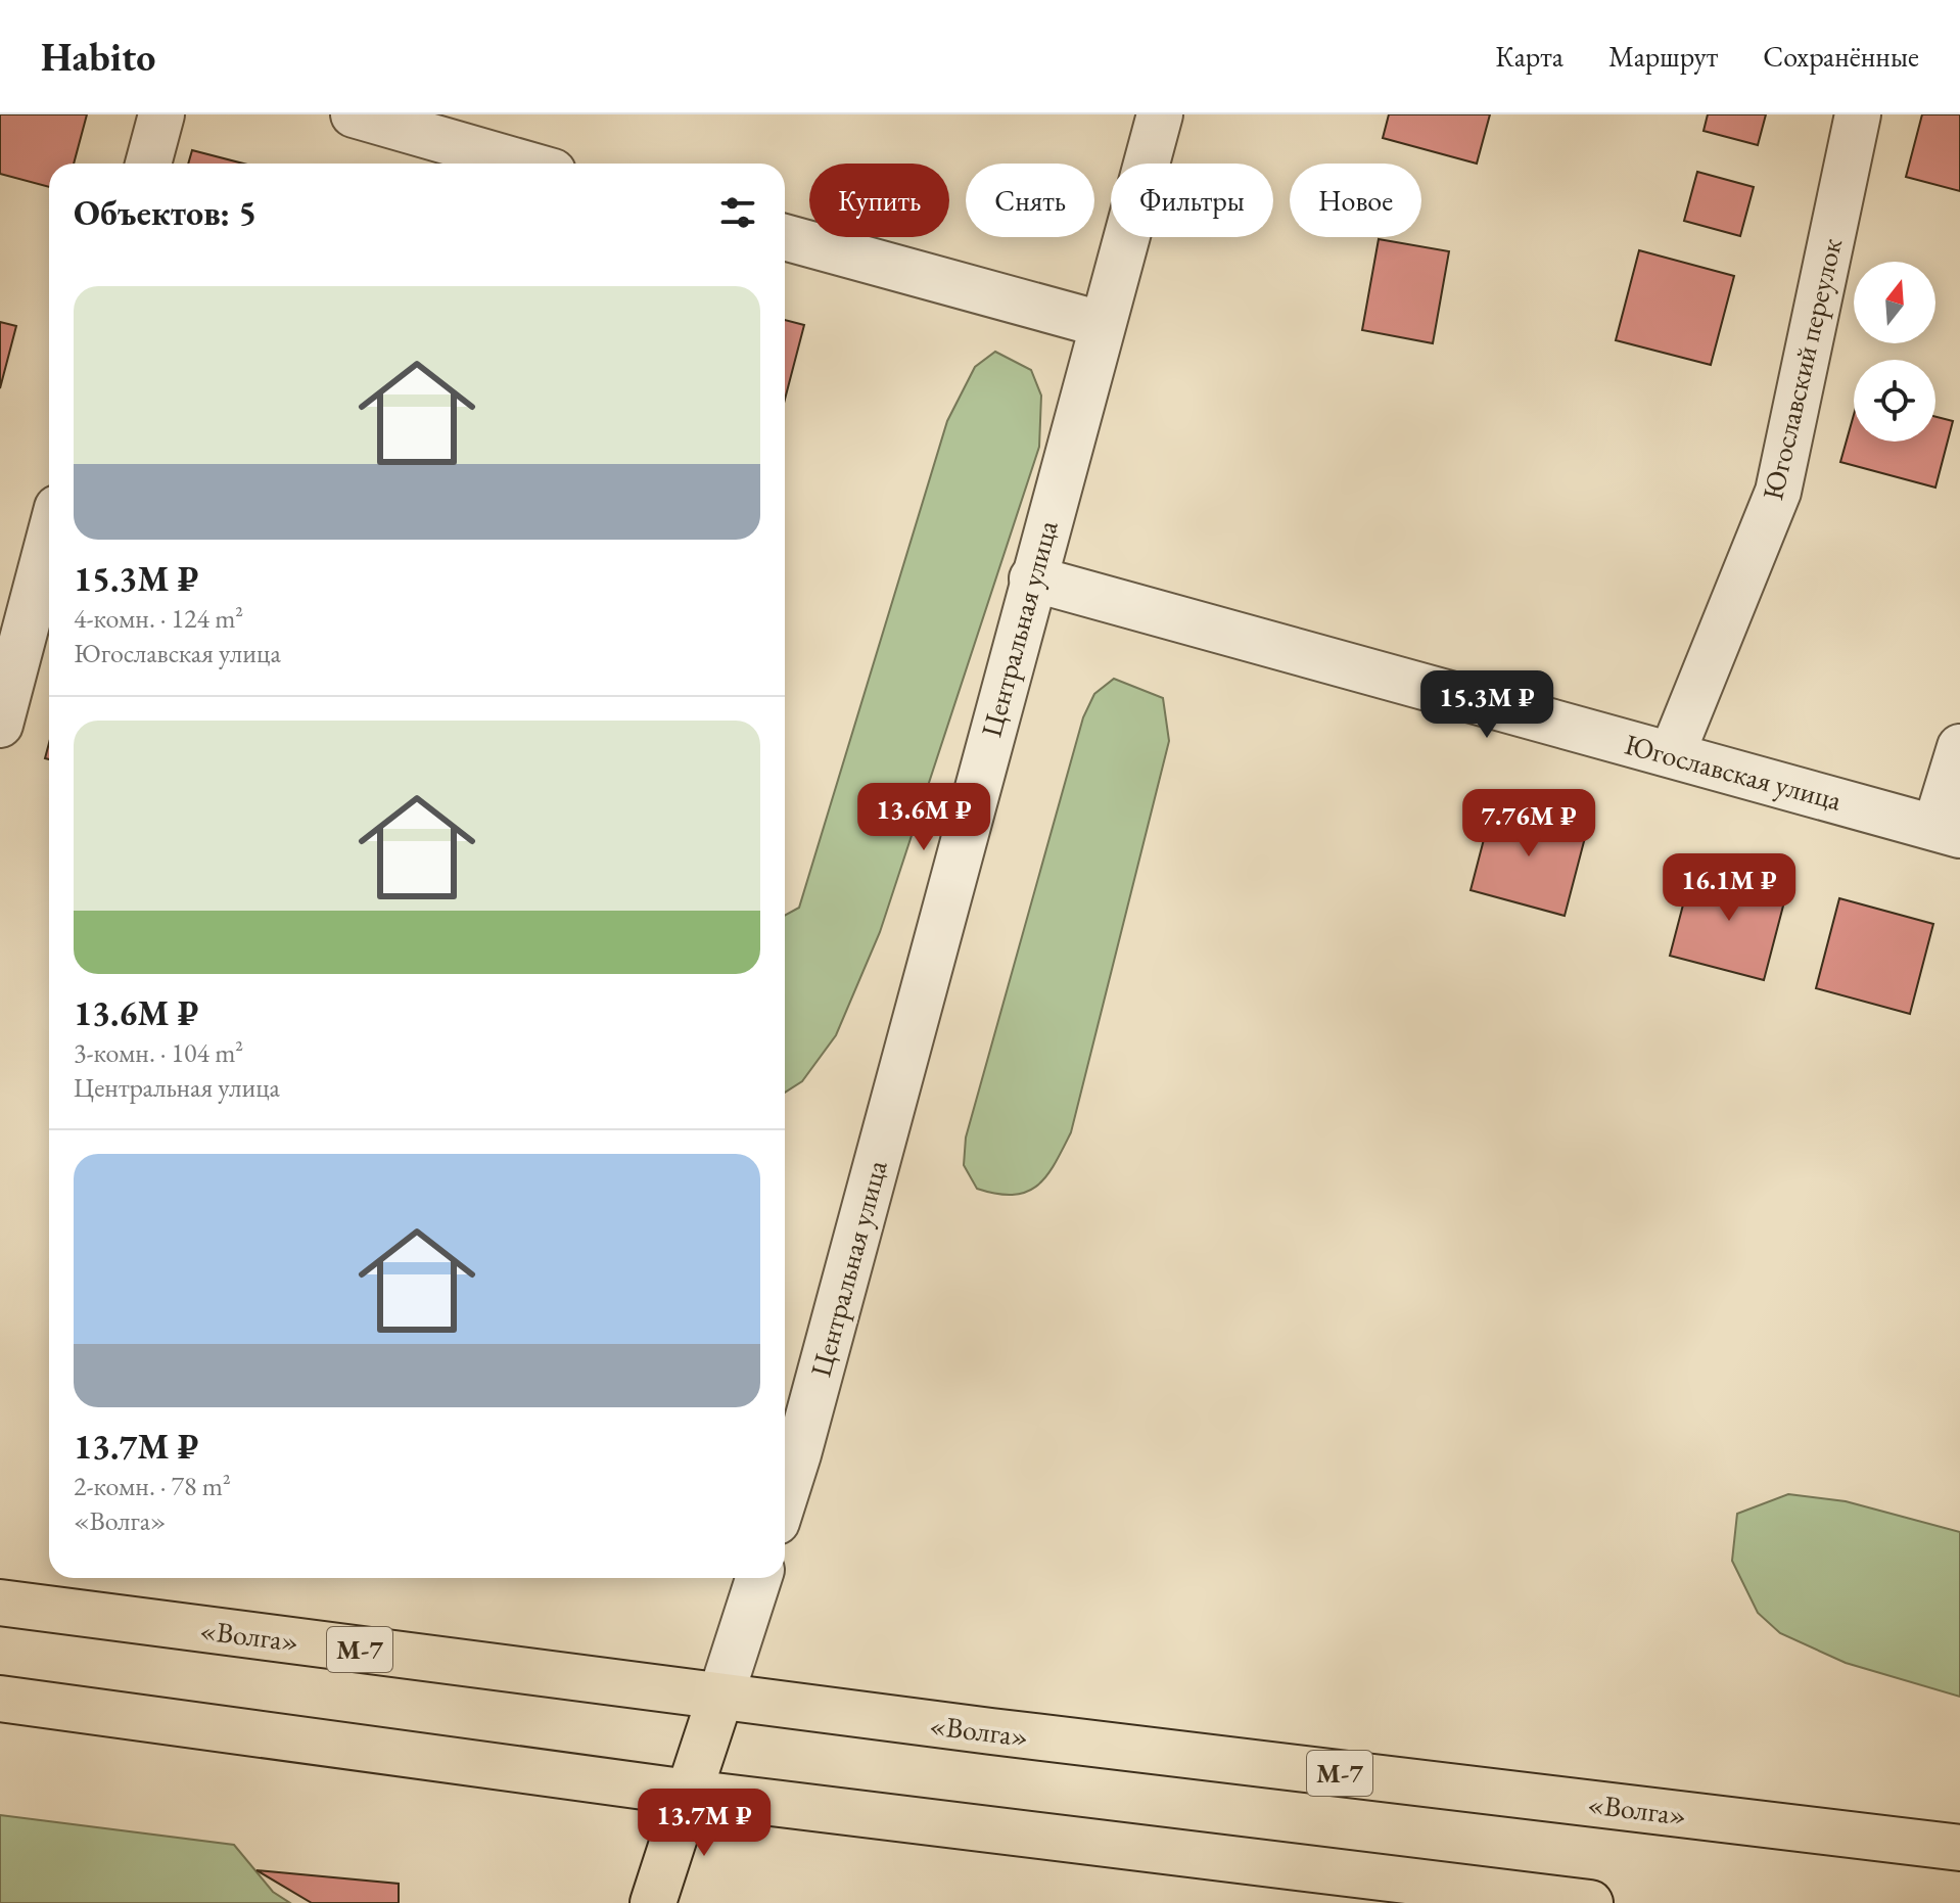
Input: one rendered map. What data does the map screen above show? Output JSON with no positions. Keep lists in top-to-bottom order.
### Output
{
  "streets": {
    "main road": ["«Волга»", "М-7"],
    "street": ["Югославский переулок", "Центральная улица", "Югославская улица"]
  },
  "crossings": [
    ["Югославский переулок", "Югославская улица"],
    ["Центральная улица", "Югославская улица"]
  ],
  "north": "top",
  "page": {
    "header": "Habito",
    "nav": ["Карта", "Маршрут", "Сохранённые"],
    "chip": [
      "Купить",
      "Снять",
      "Фильтры",
      "Новое"
    ],
    "heading": "Объектов: 5",
    "list": [
      {
        "name": "15.3M ₽",
        "note": "4-комн. · 124 m² · Югославская улица"
      },
      {
        "name": "13.6M ₽",
        "note": "3-комн. · 104 m² · Центральная улица"
      },
      {
        "name": "13.7M ₽",
        "note": "2-комн. · 78 m² · «Волга»"
      }
    ],
    "price": [
      "15.3M ₽",
      "13.6M ₽",
      "7.76M ₽",
      "16.1M ₽",
      "13.7M ₽"
    ]
  }
}
